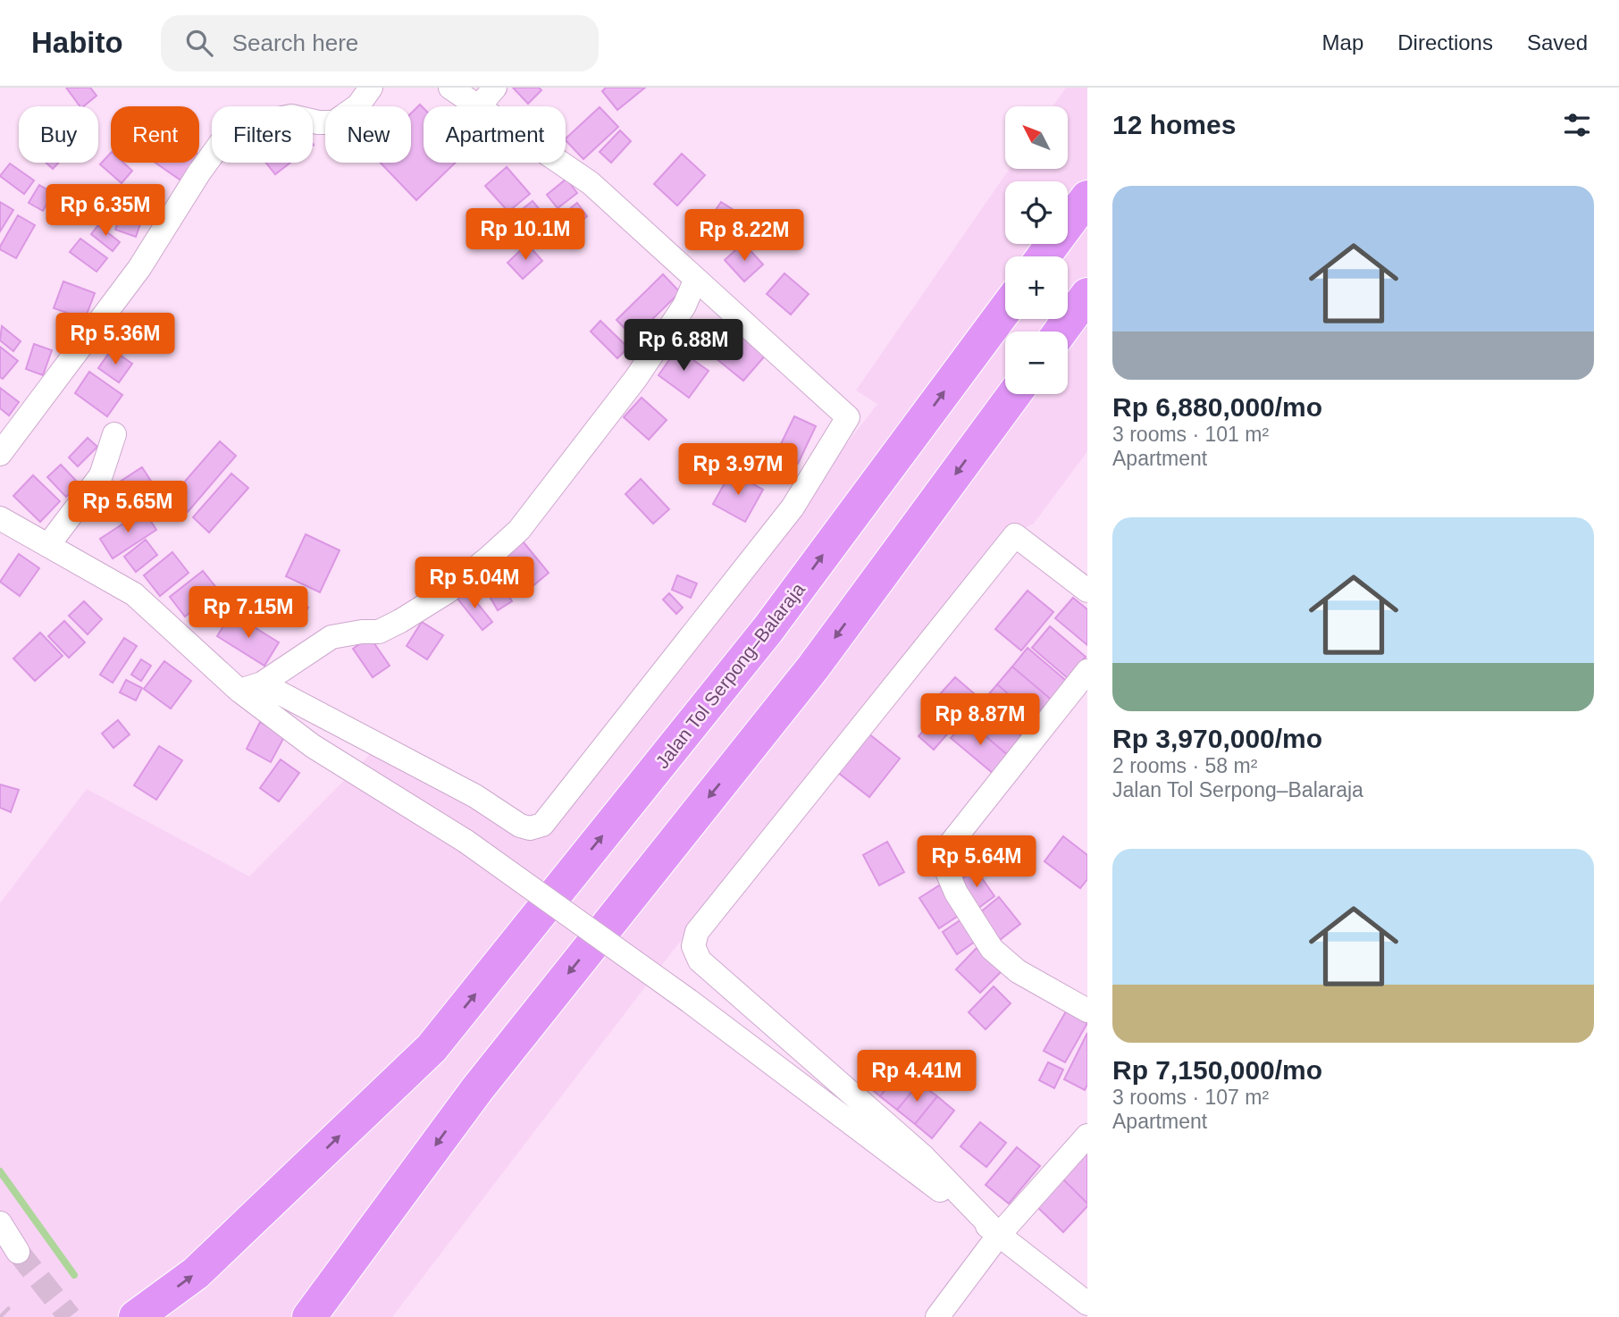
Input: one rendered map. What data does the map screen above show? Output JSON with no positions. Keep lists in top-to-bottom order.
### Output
{
  "streets": {
    "highway": ["Jalan Tol Serpong–Balaraja"]
  },
  "north": "top left",
  "page": {
    "header": "Habito",
    "search": "Search here",
    "nav": ["Map", "Directions", "Saved"],
    "heading": "12 homes",
    "map_buttons": ["+", "−"],
    "chip": [
      "Buy",
      "Rent",
      "Filters",
      "New",
      "Apartment"
    ],
    "list": [
      {
        "name": "Rp 6,880,000/mo",
        "note": "3 rooms · 101 m² · Apartment"
      },
      {
        "name": "Rp 3,970,000/mo",
        "note": "2 rooms · 58 m² · Jalan Tol Serpong–Balaraja"
      },
      {
        "name": "Rp 7,150,000/mo",
        "note": "3 rooms · 107 m² · Apartment"
      }
    ],
    "price": [
      "Rp 6.35M",
      "Rp 10.1M",
      "Rp 8.22M",
      "Rp 5.36M",
      "Rp 6.88M",
      "Rp 3.97M",
      "Rp 5.65M",
      "Rp 5.04M",
      "Rp 7.15M",
      "Rp 8.87M",
      "Rp 5.64M",
      "Rp 4.41M"
    ]
  }
}
